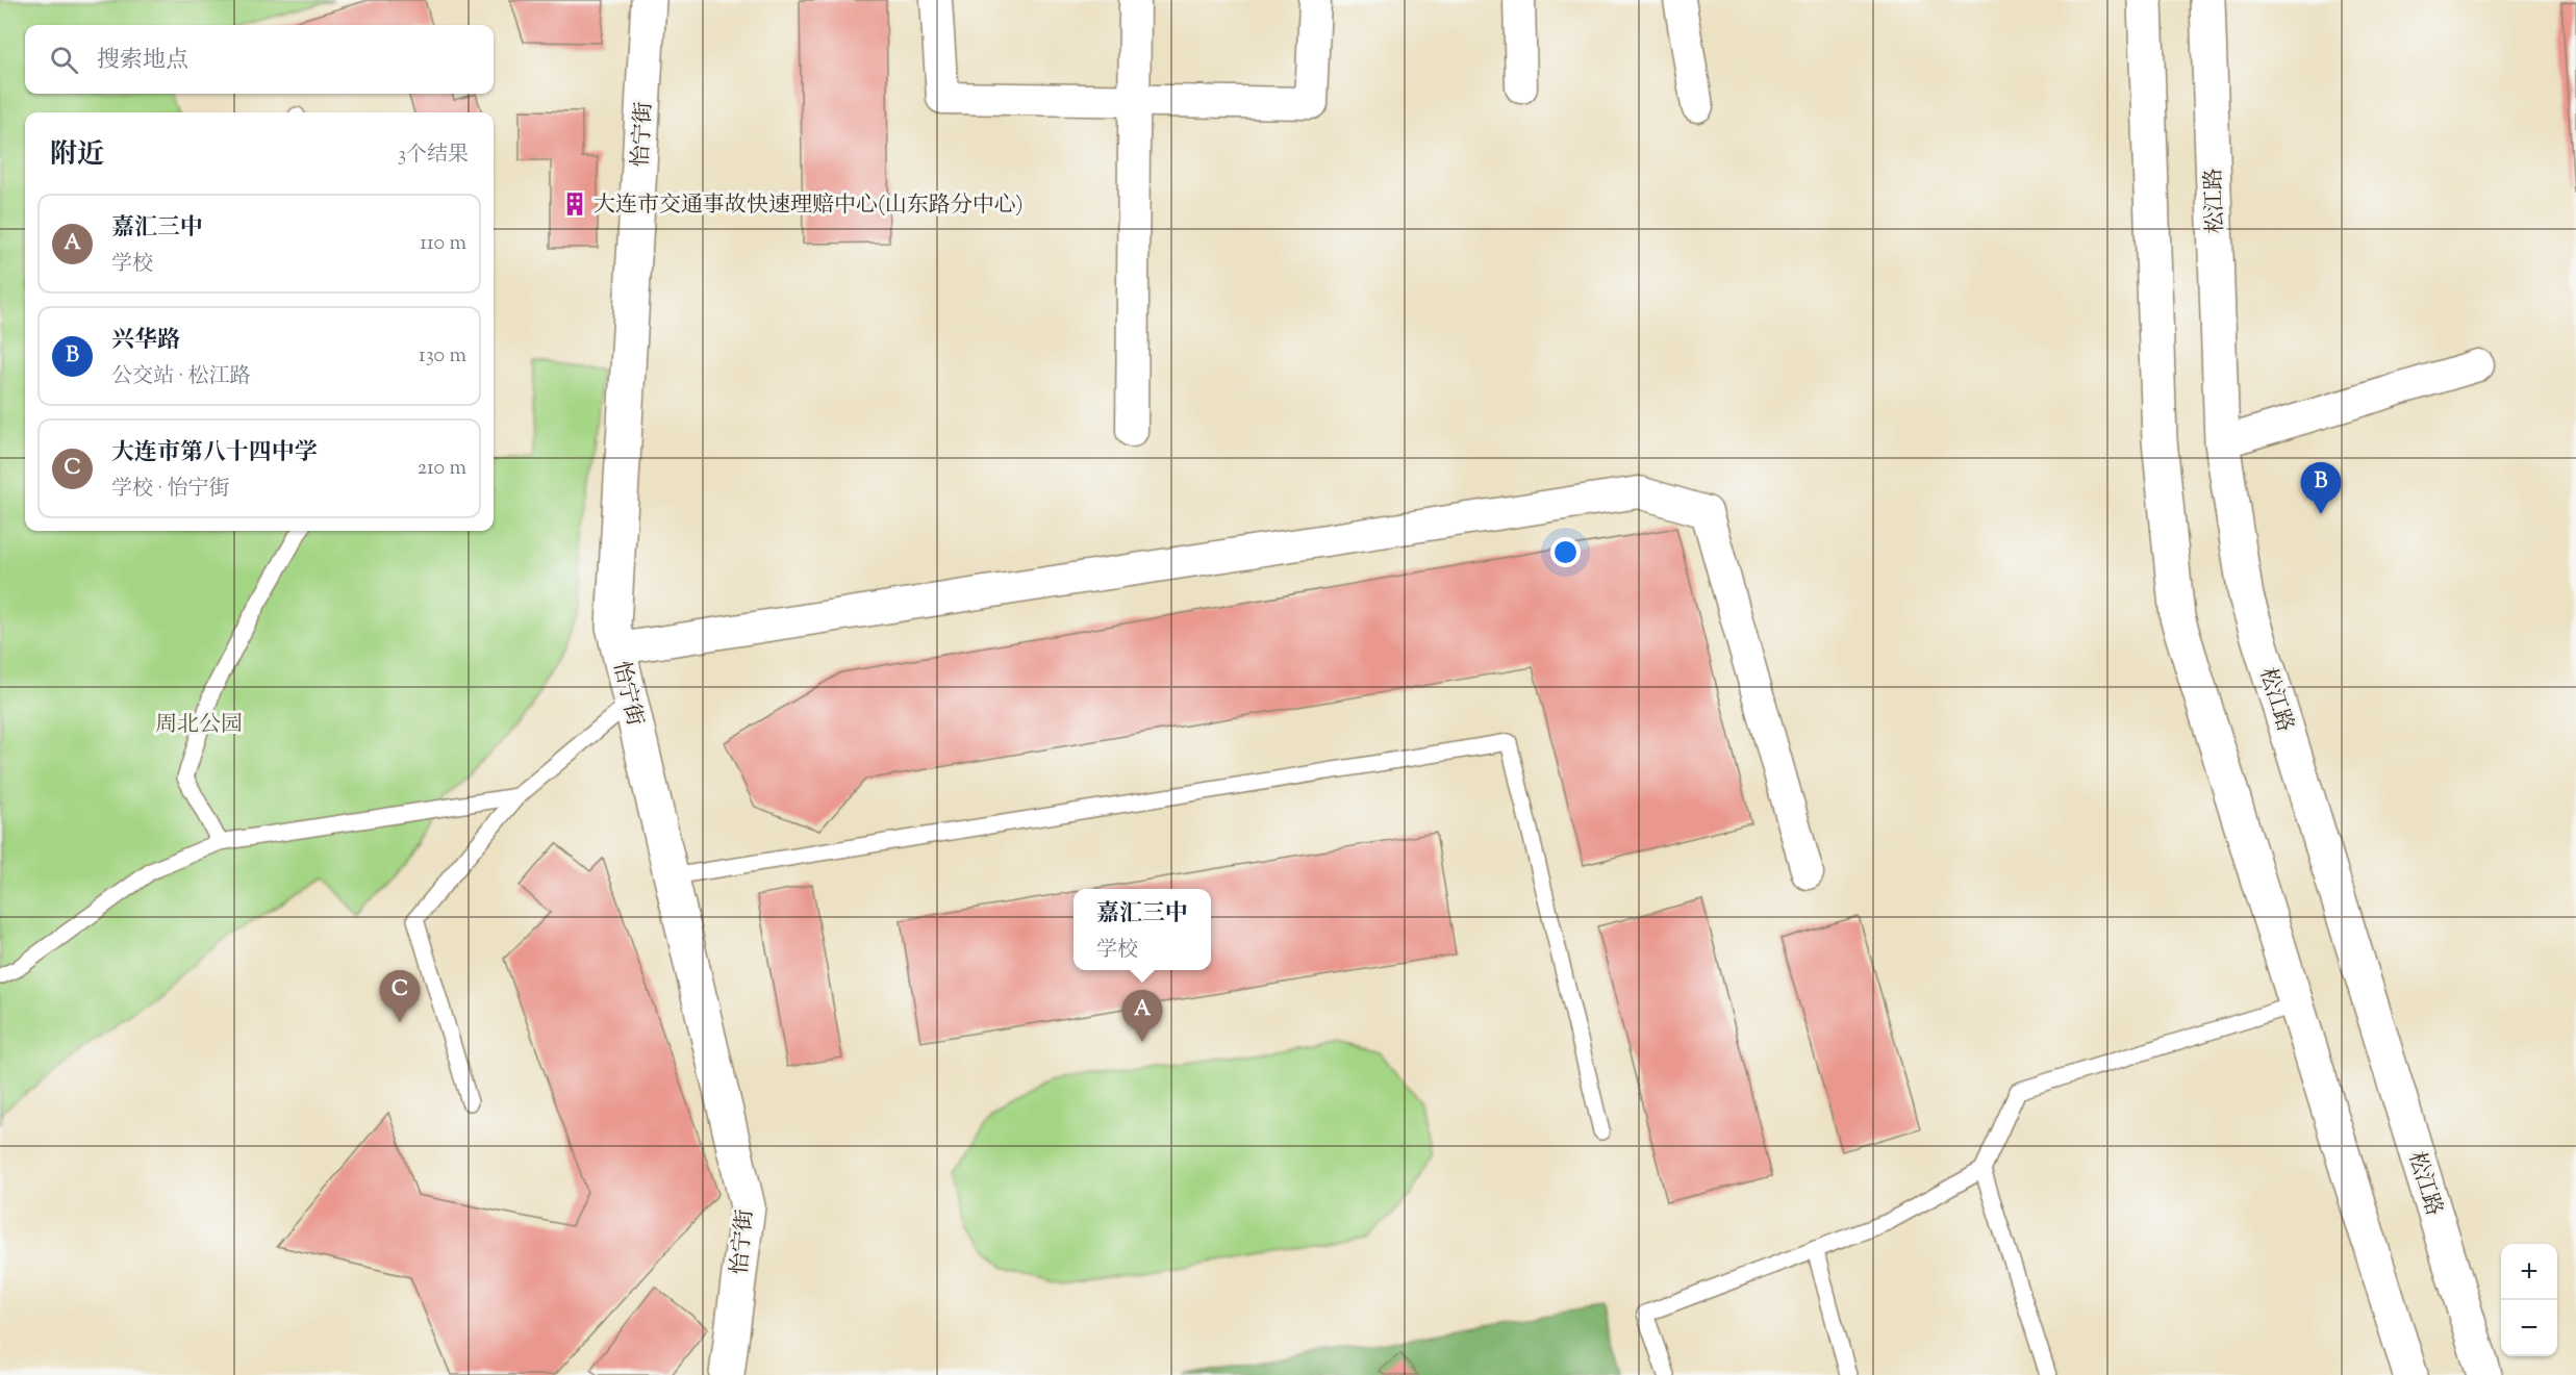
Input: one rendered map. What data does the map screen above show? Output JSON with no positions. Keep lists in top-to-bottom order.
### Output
{
  "streets": {
    "main road": ["怡宁街", "松江路"]
  },
  "parks": ["周北公园"],
  "places": {
    "building": ["大连市交通事故快速理赔中心(山东路分中心)"]
  },
  "page": {
    "search": "搜索地点",
    "heading": ["附近", "3个结果"],
    "list": [
      {
        "mark": "A",
        "name": "嘉汇三中",
        "note": "学校",
        "value": "110 m"
      },
      {
        "mark": "B",
        "name": "兴华路",
        "note": "公交站 · 松江路",
        "value": "130 m"
      },
      {
        "mark": "C",
        "name": "大连市第八十四中学",
        "note": "学校 · 怡宁街",
        "value": "210 m"
      }
    ],
    "pins": ["B", "C", "A"],
    "popup": ["嘉汇三中", "学校"],
    "map_buttons": ["+", "−"]
  }
}
